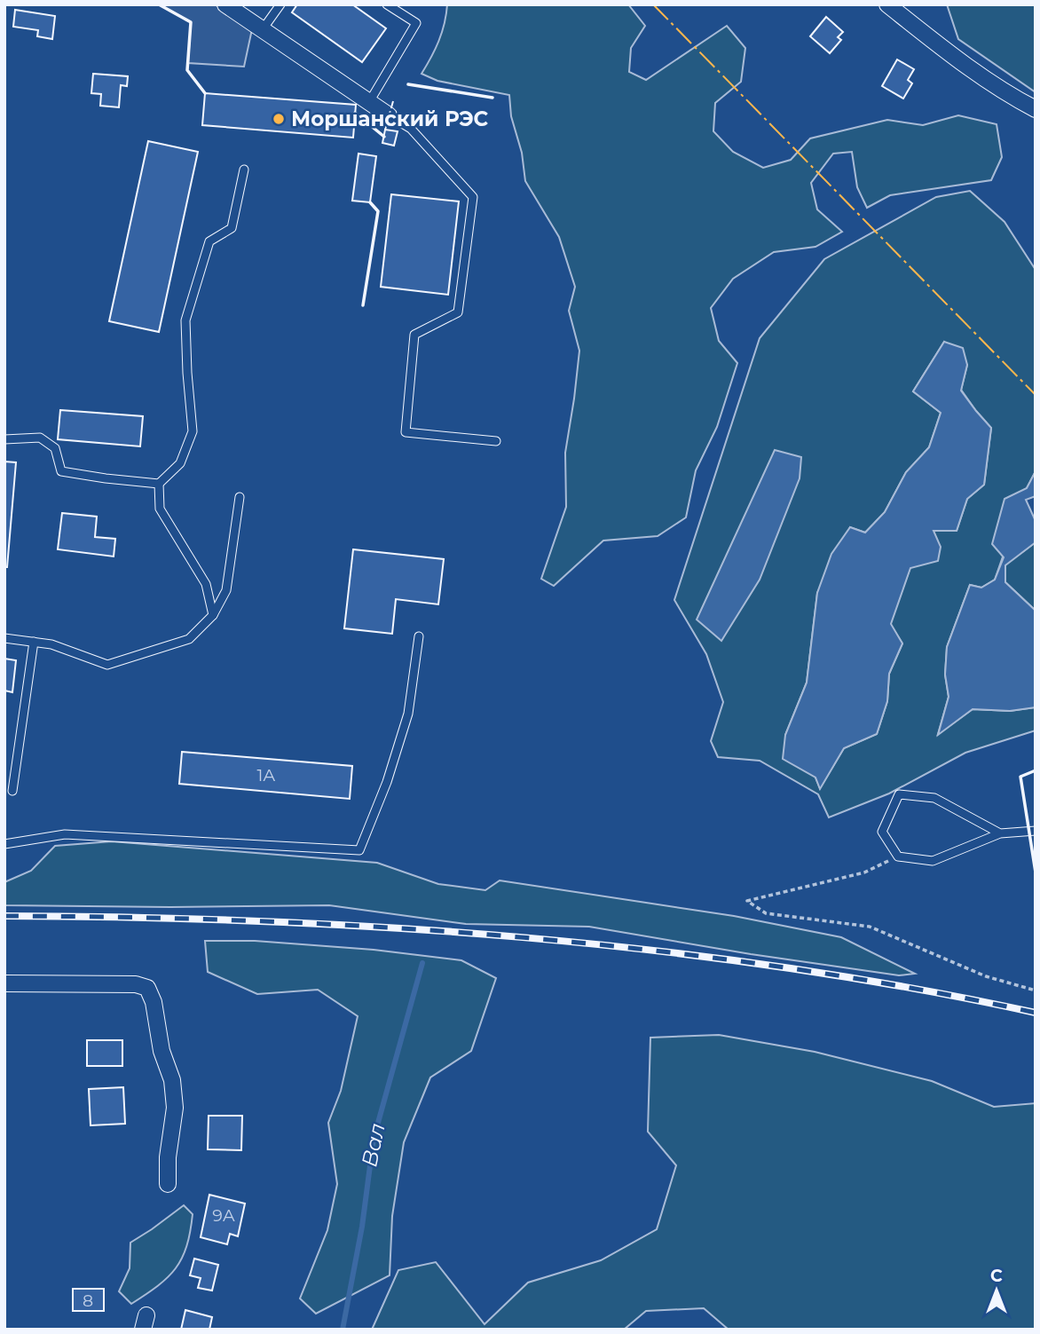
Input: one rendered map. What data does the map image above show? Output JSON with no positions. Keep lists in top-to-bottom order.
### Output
{
  "water": ["Вал"],
  "places": ["Моршанский РЭС"],
  "house_numbers": ["1А", "9А", "8"],
  "north": "top"
}
